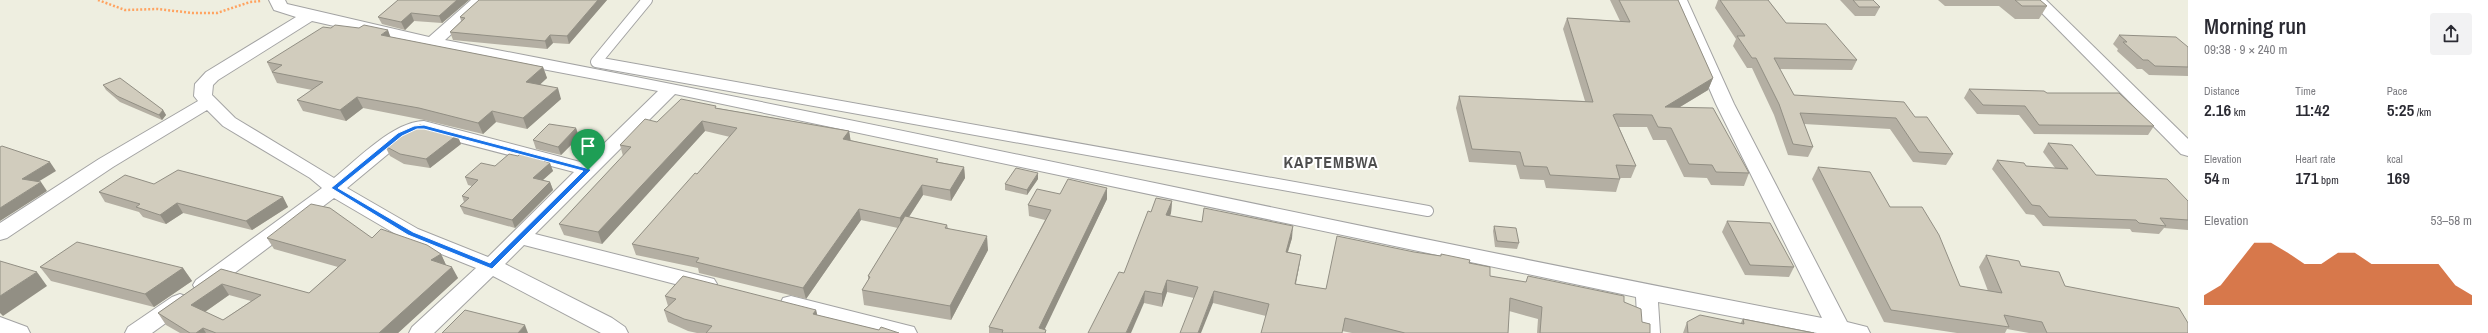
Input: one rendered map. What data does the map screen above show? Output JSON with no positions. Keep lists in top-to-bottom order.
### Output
{
  "districts": ["KAPTEMBWA"],
  "page": {
    "heading": ["Morning run", "09:38 · 9 × 240 m"],
    "stats": [
      ["Distance", "2.16 km"],
      ["Time", "11:42"],
      ["Pace", "5:25 /km"],
      ["Elevation", "54 m"],
      ["Heart rate", "171 bpm"],
      ["kcal", "169"]
    ],
    "chart": ["Elevation", "53–58 m"]
  }
}
